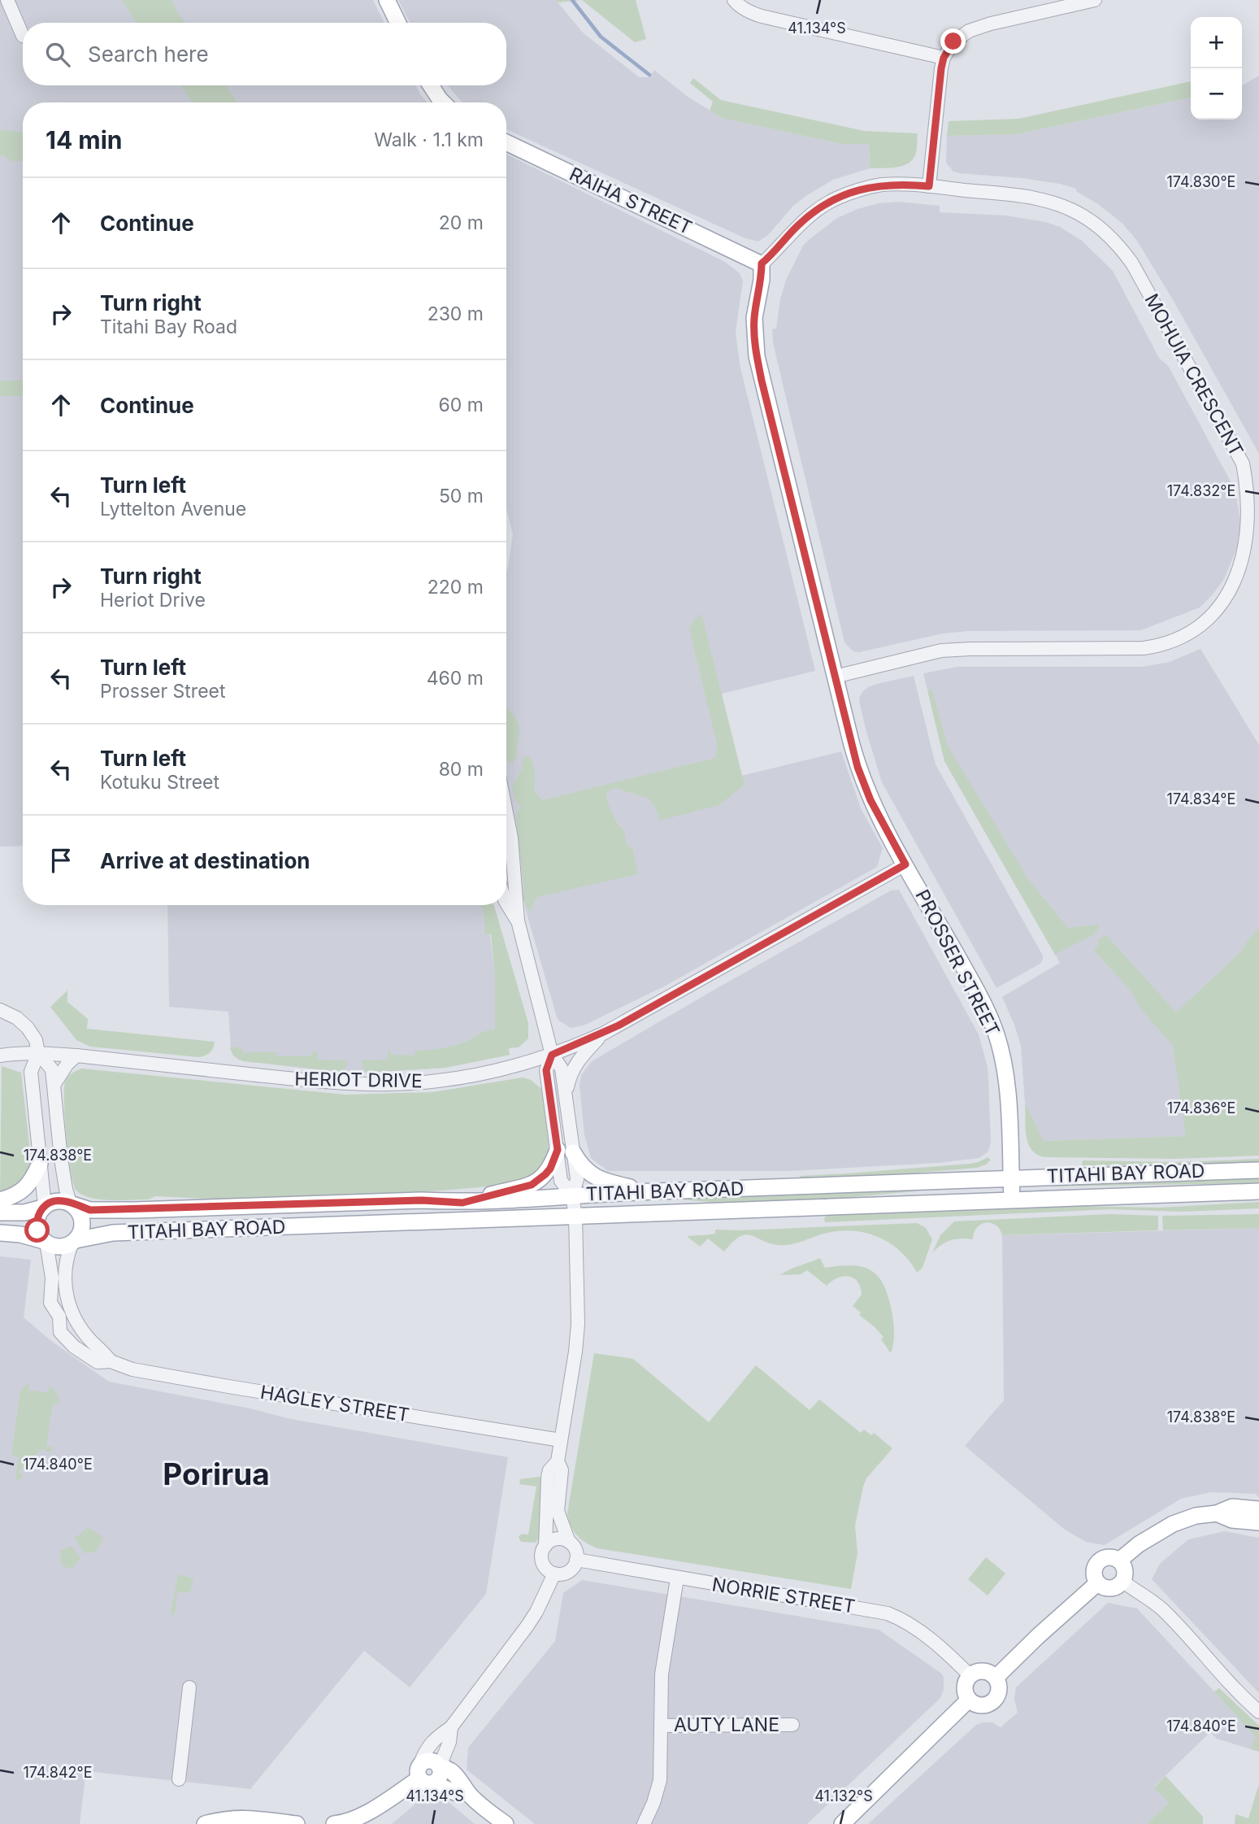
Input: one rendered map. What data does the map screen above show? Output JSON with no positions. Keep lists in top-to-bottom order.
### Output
{
  "streets": {
    "main road": ["RAIHA STREET", "PROSSER STREET", "TITAHI BAY ROAD"],
    "street": [
      "MOHUIA CRESCENT",
      "HERIOT DRIVE",
      "HAGLEY STREET",
      "NORRIE STREET",
      "AUTY LANE"
    ]
  },
  "crossings": [
    ["RAIHA STREET", "PROSSER STREET"],
    ["MOHUIA CRESCENT", "PROSSER STREET"],
    ["PROSSER STREET", "HERIOT DRIVE"],
    ["PROSSER STREET", "TITAHI BAY ROAD"],
    ["TITAHI BAY ROAD", "HAGLEY STREET"]
  ],
  "districts": ["Porirua"],
  "page": {
    "map_buttons": ["+", "−"],
    "search": "Search here",
    "heading": ["14 min", "Walk · 1.1 km"],
    "list": [
      ["Continue", "20 m"],
      ["Turn right", "Titahi Bay Road", "230 m"],
      ["Continue", "60 m"],
      ["Turn left", "Lyttelton Avenue", "50 m"],
      ["Turn right", "Heriot Drive", "220 m"],
      ["Turn left", "Prosser Street", "460 m"],
      ["Turn left", "Kotuku Street", "80 m"],
      "Arrive at destination"
    ]
  },
  "coordinates": [
    "41.134°S",
    "174.830°E",
    "174.832°E",
    "174.834°E",
    "174.836°E",
    "174.838°E",
    "174.840°E",
    "174.842°E",
    "41.132°S"
  ]
}
